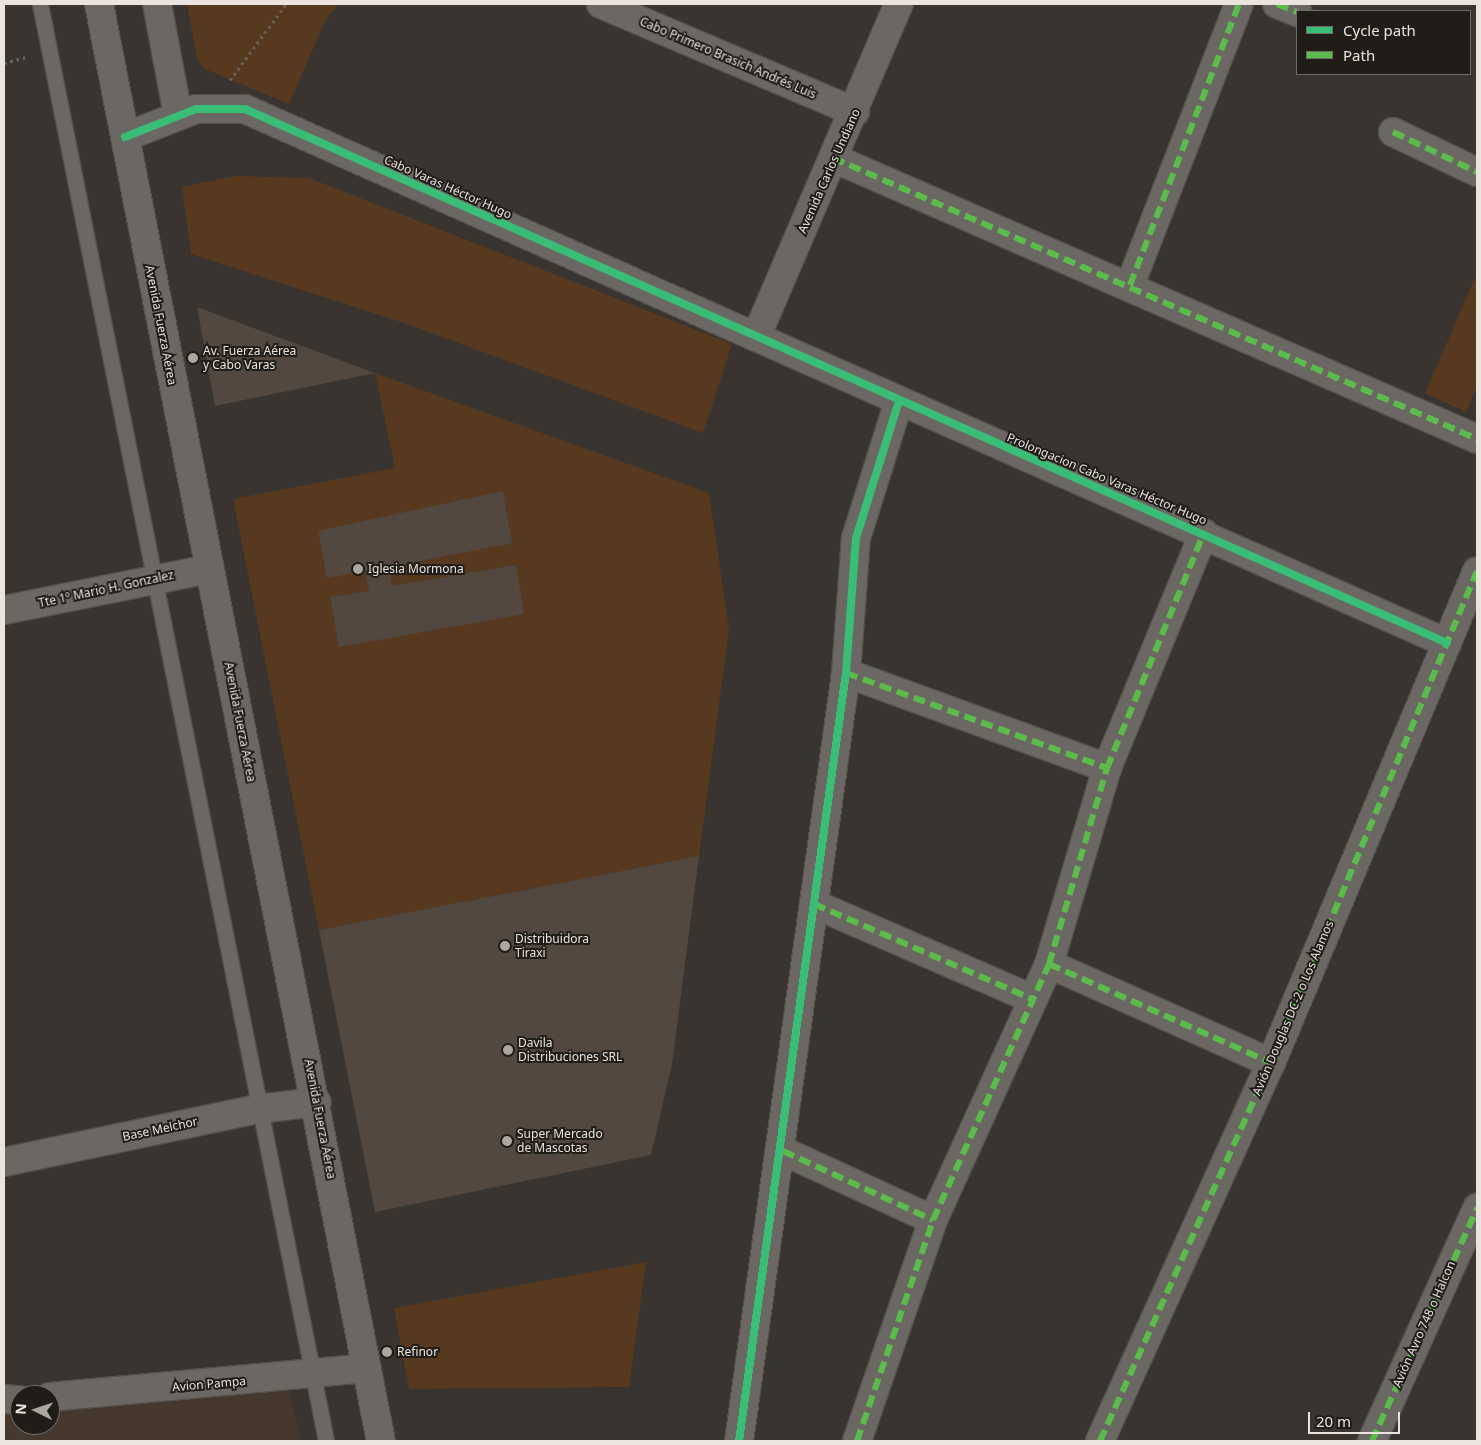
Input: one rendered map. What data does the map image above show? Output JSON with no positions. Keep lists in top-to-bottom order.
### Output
{
  "streets": {
    "street": [
      "Cabo Primero Brasich Andrés Luis",
      "Avenida Carlos Undiano",
      "Cabo Varas Héctor Hugo",
      "Avenida Fuerza Aérea",
      "Prolongacion Cabo Varas Héctor Hugo",
      "Tte 1º Mario H. Gonzalez",
      "Avión Douglas DC-2 o Los Alamos",
      "Base Melchor",
      "Avión Avro 748 o Halcon",
      "Avion Pampa"
    ]
  },
  "crossings": [
    ["Cabo Primero Brasich Andrés Luis", "Avenida Carlos Undiano"],
    ["Avenida Carlos Undiano", "Cabo Varas Héctor Hugo"],
    ["Avenida Carlos Undiano", "Prolongacion Cabo Varas Héctor Hugo"],
    ["Cabo Varas Héctor Hugo", "Avenida Fuerza Aérea"],
    ["Cabo Varas Héctor Hugo", "Prolongacion Cabo Varas Héctor Hugo"],
    ["Avenida Fuerza Aérea", "Tte 1º Mario H. Gonzalez"],
    ["Avenida Fuerza Aérea", "Base Melchor"],
    ["Avenida Fuerza Aérea", "Avion Pampa"],
    ["Prolongacion Cabo Varas Héctor Hugo", "Avión Douglas DC-2 o Los Alamos"]
  ],
  "places": [
    "Av. Fuerza Aérea y Cabo Varas",
    "Iglesia Mormona",
    "Distribuidora Tiraxi",
    "Davila Distribuciones SRL",
    "Super Mercado de Mascotas",
    "Refinor"
  ],
  "legend": ["Cycle path", "Path"],
  "scale_bar": "20 m",
  "north": "left"
}
